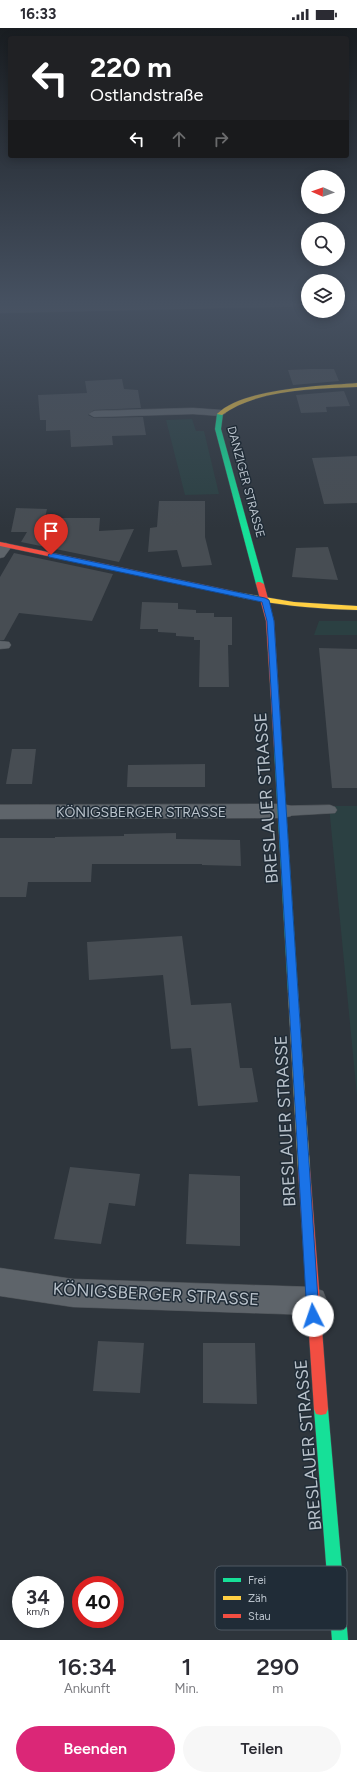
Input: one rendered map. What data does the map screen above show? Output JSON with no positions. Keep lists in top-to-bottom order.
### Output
{
  "streets": {
    "street": ["DANZIGER STRASSE", "BRESLAUER STRASSE", "KÖNIGSBERGER STRASSE"]
  },
  "crossings": [
    ["DANZIGER STRASSE", "BRESLAUER STRASSE"],
    ["BRESLAUER STRASSE", "KÖNIGSBERGER STRASSE"]
  ],
  "legend": ["Frei", "Zäh", "Stau"],
  "north": "left",
  "page": {
    "status": "16:33",
    "turn": ["220 m", "Ostlandstraße"],
    "speed": "34 km/h",
    "limit": "40",
    "eta": [
      "16:34",
      "Ankunft",
      "1",
      "Min.",
      "290",
      "m"
    ],
    "buttons": ["Beenden", "Teilen"]
  }
}
